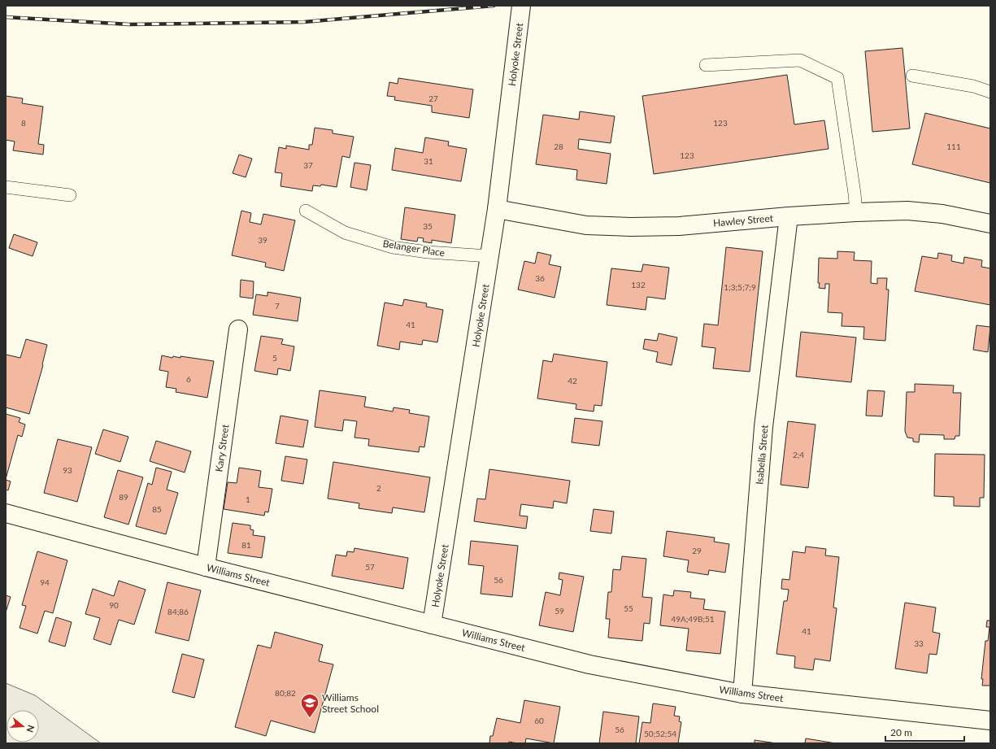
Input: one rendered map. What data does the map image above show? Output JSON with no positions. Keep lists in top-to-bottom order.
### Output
{
  "streets": {
    "street": [
      "Holyoke Street",
      "Hawley Street",
      "Kary Street",
      "Isabella Street",
      "Williams Street"
    ],
    "lane": ["Belanger Place"]
  },
  "crossings": [
    ["Holyoke Street", "Hawley Street"],
    ["Holyoke Street", "Belanger Place"],
    ["Holyoke Street", "Williams Street"],
    ["Hawley Street", "Isabella Street"],
    ["Kary Street", "Williams Street"],
    ["Isabella Street", "Williams Street"]
  ],
  "places": {
    "school or university": ["Williams Street School"]
  },
  "house_numbers": [
    "27",
    "8",
    "123",
    "28",
    "111",
    "123",
    "31",
    "37",
    "35",
    "39",
    "36",
    "132",
    "1;3;5;7;9",
    "7",
    "41",
    "5",
    "6",
    "42",
    "2;4",
    "93",
    "2",
    "89",
    "1",
    "85",
    "81",
    "29",
    "57",
    "56",
    "94",
    "90",
    "55",
    "59",
    "84;86",
    "49A;49B;51",
    "41",
    "33",
    "80;82",
    "60",
    "56",
    "50;52;54"
  ],
  "scale_bar": "20 m",
  "north": "right"
}
